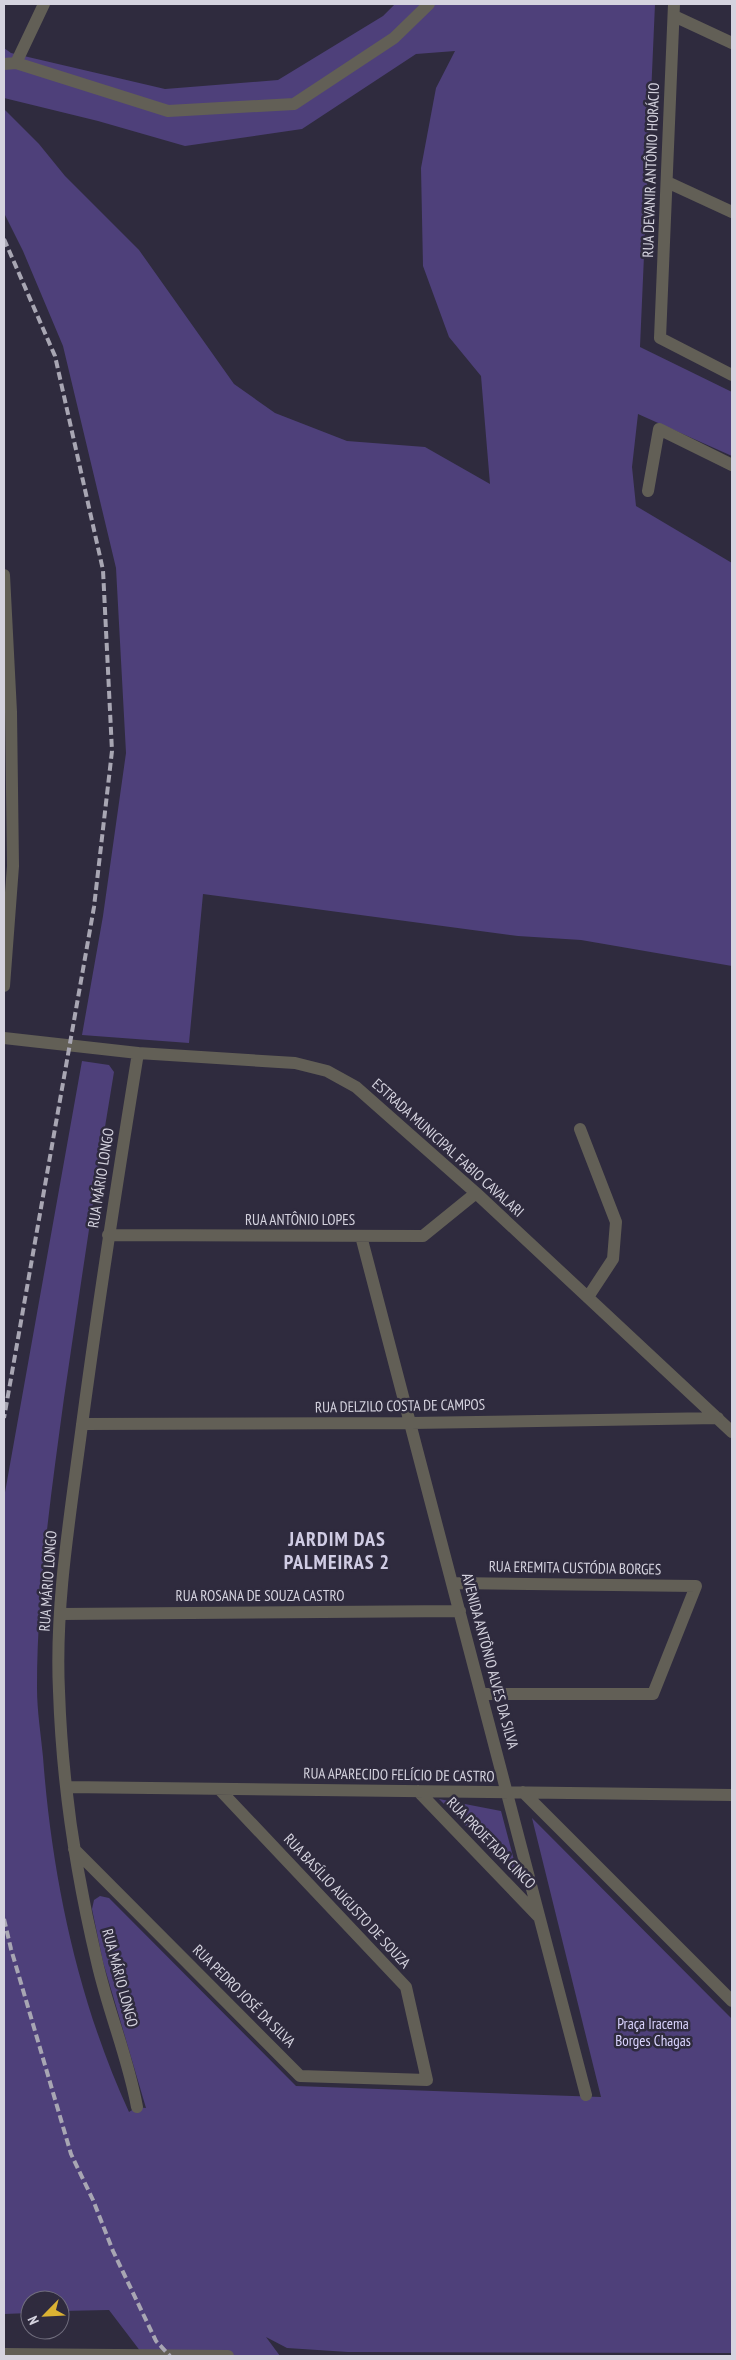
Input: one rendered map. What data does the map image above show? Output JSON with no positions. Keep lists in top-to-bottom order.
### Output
{
  "streets": {
    "street": [
      "RUA DEVANIR ANTÔNIO HORÁCIO",
      "ESTRADA MUNICIPAL FABIO CAVALARI",
      "RUA MÁRIO LONGO",
      "RUA ANTÔNIO LOPES",
      "RUA DELZILO COSTA DE CAMPOS",
      "RUA EREMITA CUSTÓDIA BORGES",
      "RUA ROSANA DE SOUZA CASTRO",
      "AVENIDA ANTÔNIO ALVES DA SILVA",
      "RUA APARECIDO FELÍCIO DE CASTRO",
      "RUA PROJETADA CINCO",
      "RUA BASÍLIO AUGUSTO DE SOUZA",
      "RUA PEDRO JOSÉ DA SILVA"
    ]
  },
  "crossings": [
    ["ESTRADA MUNICIPAL FABIO CAVALARI", "RUA MÁRIO LONGO"],
    ["ESTRADA MUNICIPAL FABIO CAVALARI", "RUA ANTÔNIO LOPES"],
    ["ESTRADA MUNICIPAL FABIO CAVALARI", "RUA DELZILO COSTA DE CAMPOS"],
    ["RUA MÁRIO LONGO", "RUA ANTÔNIO LOPES"],
    ["RUA MÁRIO LONGO", "RUA DELZILO COSTA DE CAMPOS"],
    ["RUA MÁRIO LONGO", "RUA ROSANA DE SOUZA CASTRO"],
    ["RUA MÁRIO LONGO", "RUA APARECIDO FELÍCIO DE CASTRO"],
    ["RUA MÁRIO LONGO", "RUA PEDRO JOSÉ DA SILVA"],
    ["RUA ANTÔNIO LOPES", "AVENIDA ANTÔNIO ALVES DA SILVA"],
    ["RUA DELZILO COSTA DE CAMPOS", "AVENIDA ANTÔNIO ALVES DA SILVA"],
    ["RUA EREMITA CUSTÓDIA BORGES", "AVENIDA ANTÔNIO ALVES DA SILVA"],
    ["RUA ROSANA DE SOUZA CASTRO", "AVENIDA ANTÔNIO ALVES DA SILVA"],
    ["AVENIDA ANTÔNIO ALVES DA SILVA", "RUA APARECIDO FELÍCIO DE CASTRO"],
    ["AVENIDA ANTÔNIO ALVES DA SILVA", "RUA PROJETADA CINCO"],
    ["RUA APARECIDO FELÍCIO DE CASTRO", "RUA PROJETADA CINCO"],
    ["RUA APARECIDO FELÍCIO DE CASTRO", "RUA BASÍLIO AUGUSTO DE SOUZA"],
    ["RUA BASÍLIO AUGUSTO DE SOUZA", "RUA PEDRO JOSÉ DA SILVA"]
  ],
  "districts": ["JARDIM DAS PALMEIRAS 2"],
  "parks": ["Praça Iracema Borges Chagas"],
  "north": "bottom left"
}
